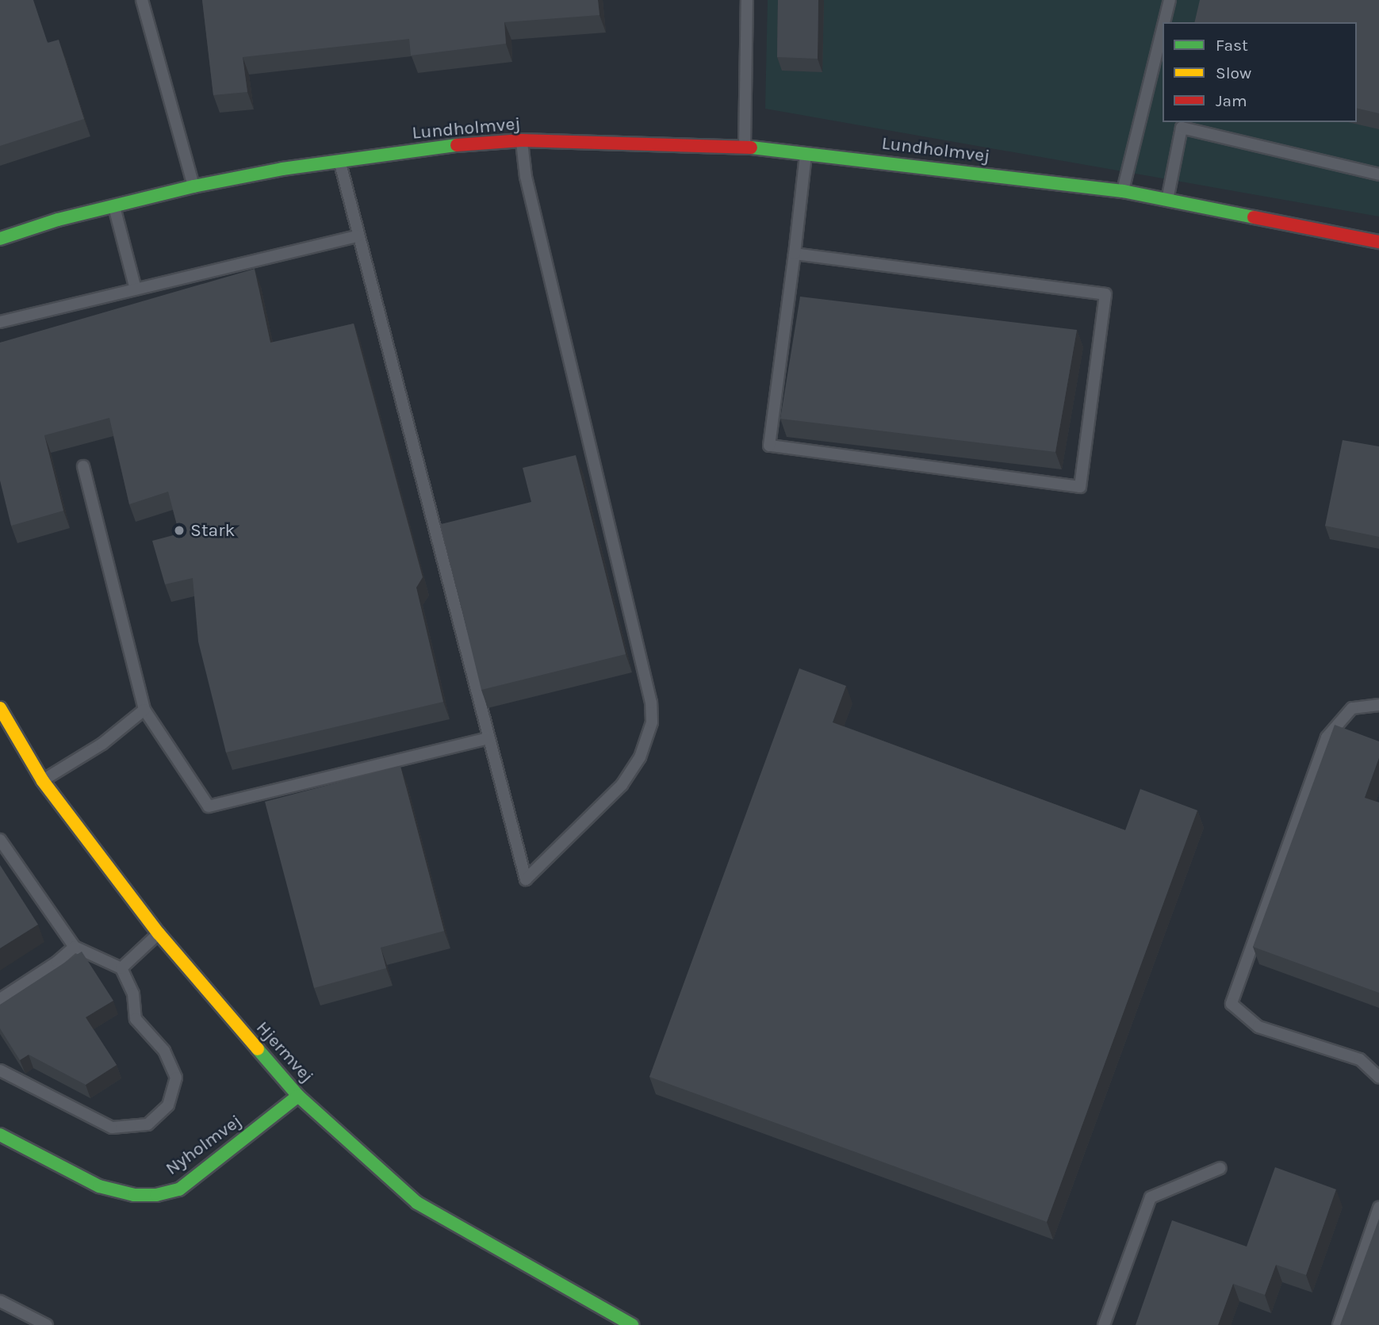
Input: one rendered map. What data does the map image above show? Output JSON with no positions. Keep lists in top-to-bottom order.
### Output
{
  "streets": {
    "street": ["Lundholmvej", "Hjermvej", "Nyholmvej"]
  },
  "crossings": [
    ["Hjermvej", "Nyholmvej"]
  ],
  "places": ["Stark"],
  "legend": ["Fast", "Slow", "Jam"]
}
